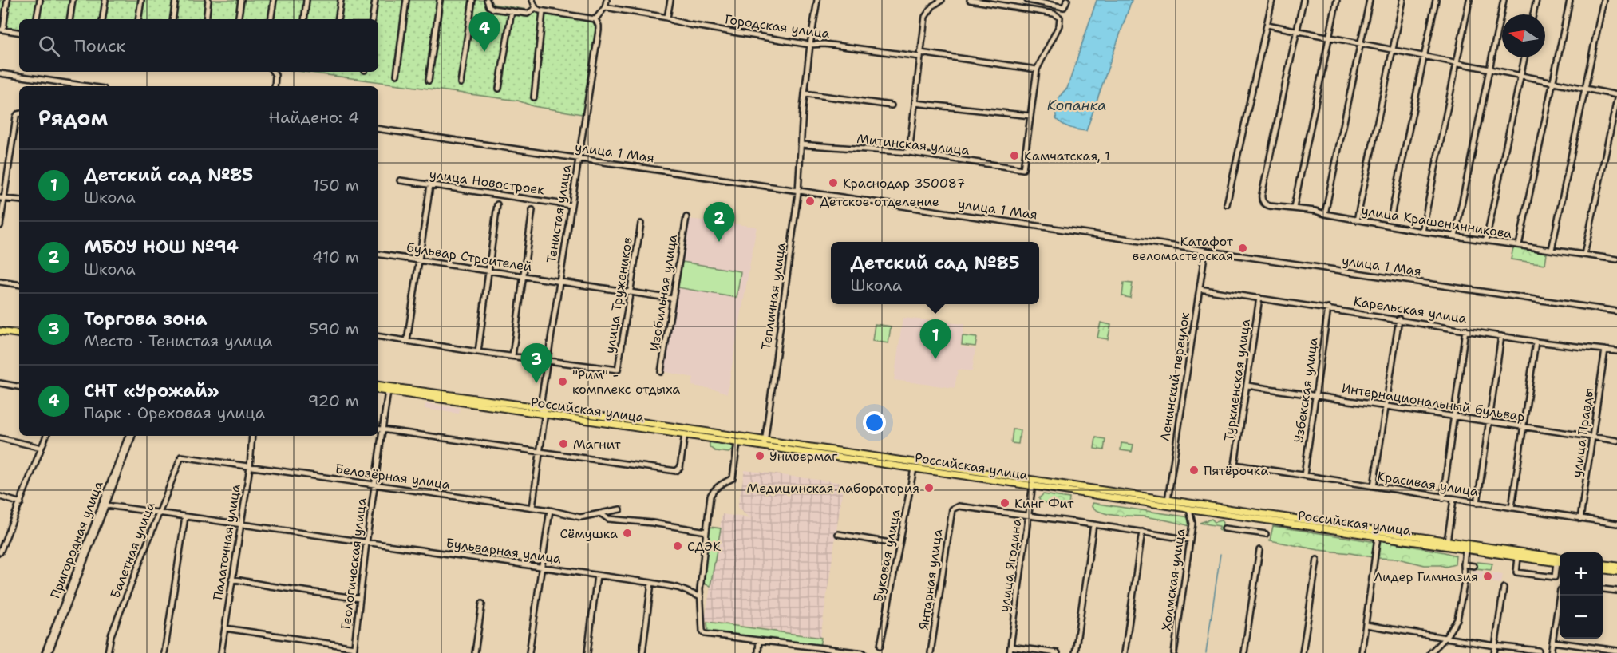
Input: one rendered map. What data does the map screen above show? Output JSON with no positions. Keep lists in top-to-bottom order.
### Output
{
  "streets": {
    "main road": ["Российская улица"],
    "street": [
      "Городская улица",
      "Митинская улица",
      "улица 1 Мая",
      "улица Новостроек",
      "Тенистая улица",
      "улица Крашенинникова",
      "бульвар Строителей",
      "Изобильная улица",
      "улица Тружеников",
      "Тепличная улица",
      "Карельская улица",
      "Ленинский переулок",
      "Туркменская улица",
      "Узбекская улица",
      "Интернациональный бульвар",
      "улица Правды",
      "Белозёрная улица",
      "Красивая улица",
      "Пригородная улица",
      "Палаточная улица",
      "Балетная улица",
      "Бульварная улица",
      "Буковая улица",
      "Геологическая улица",
      "улица Ягодина",
      "Янтарная улица",
      "Холмская улица"
    ]
  },
  "crossings": [
    ["Городская улица", "Тепличная улица"],
    ["Митинская улица", "Тепличная улица"],
    ["улица 1 Мая", "Тенистая улица"],
    ["улица 1 Мая", "Тепличная улица"],
    ["улица 1 Мая", "Ленинский переулок"],
    ["улица Новостроек", "Тенистая улица"],
    ["Тенистая улица", "бульвар Строителей"],
    ["Тенистая улица", "улица Тружеников"],
    ["Тенистая улица", "Российская улица"],
    ["Тенистая улица", "Белозёрная улица"],
    ["бульвар Строителей", "Изобильная улица"],
    ["бульвар Строителей", "улица Тружеников"],
    ["Тепличная улица", "Российская улица"],
    ["Карельская улица", "Ленинский переулок"],
    ["Карельская улица", "Туркменская улица"],
    ["Карельская улица", "Узбекская улица"],
    ["Карельская улица", "улица Правды"],
    ["Ленинский переулок", "Российская улица"],
    ["Туркменская улица", "Интернациональный бульвар"],
    ["Туркменская улица", "Красивая улица"],
    ["Узбекская улица", "Интернациональный бульвар"],
    ["Узбекская улица", "Красивая улица"],
    ["Интернациональный бульвар", "улица Правды"],
    ["Российская улица", "Буковая улица"],
    ["Российская улица", "Геологическая улица"],
    ["Российская улица", "улица Ягодина"],
    ["Российская улица", "Холмская улица"],
    ["улица Правды", "Красивая улица"],
    ["Белозёрная улица", "Палаточная улица"],
    ["Белозёрная улица", "Балетная улица"],
    ["Белозёрная улица", "Геологическая улица"],
    ["Пригородная улица", "Бульварная улица"],
    ["Палаточная улица", "Бульварная улица"],
    ["Балетная улица", "Бульварная улица"],
    ["Бульварная улица", "Геологическая улица"],
    ["улица Ягодина", "Янтарная улица"]
  ],
  "water": ["Копанка"],
  "places": [
    "Камчатская, 1",
    "Краснодар 350087",
    "Детское отделение",
    "Катафот веломастерская",
    "\"Рим\" - комплекс отдыха",
    "Магнит",
    "Универмаг",
    "Пятёрочка",
    "Медицинская лаборатория",
    "Кинг Фит",
    "Сёмушка",
    "СДЭК",
    "Лидер Гимназия"
  ],
  "north": "left",
  "page": {
    "pins": [
      "4",
      "2",
      "1",
      "3"
    ],
    "search": "Поиск",
    "heading": ["Рядом", "Найдено: 4"],
    "list": [
      {
        "mark": "1",
        "name": "Детский сад №85",
        "note": "Школа",
        "value": "150 m"
      },
      {
        "mark": "2",
        "name": "МБОУ НОШ №94",
        "note": "Школа",
        "value": "410 m"
      },
      {
        "mark": "3",
        "name": "Торгова зона",
        "note": "Место · Тенистая улица",
        "value": "590 m"
      },
      {
        "mark": "4",
        "name": "СНТ «Урожай»",
        "note": "Парк · Ореховая улица",
        "value": "920 m"
      }
    ],
    "popup": ["Детский сад №85", "Школа"],
    "map_buttons": ["+", "−"]
  }
}
